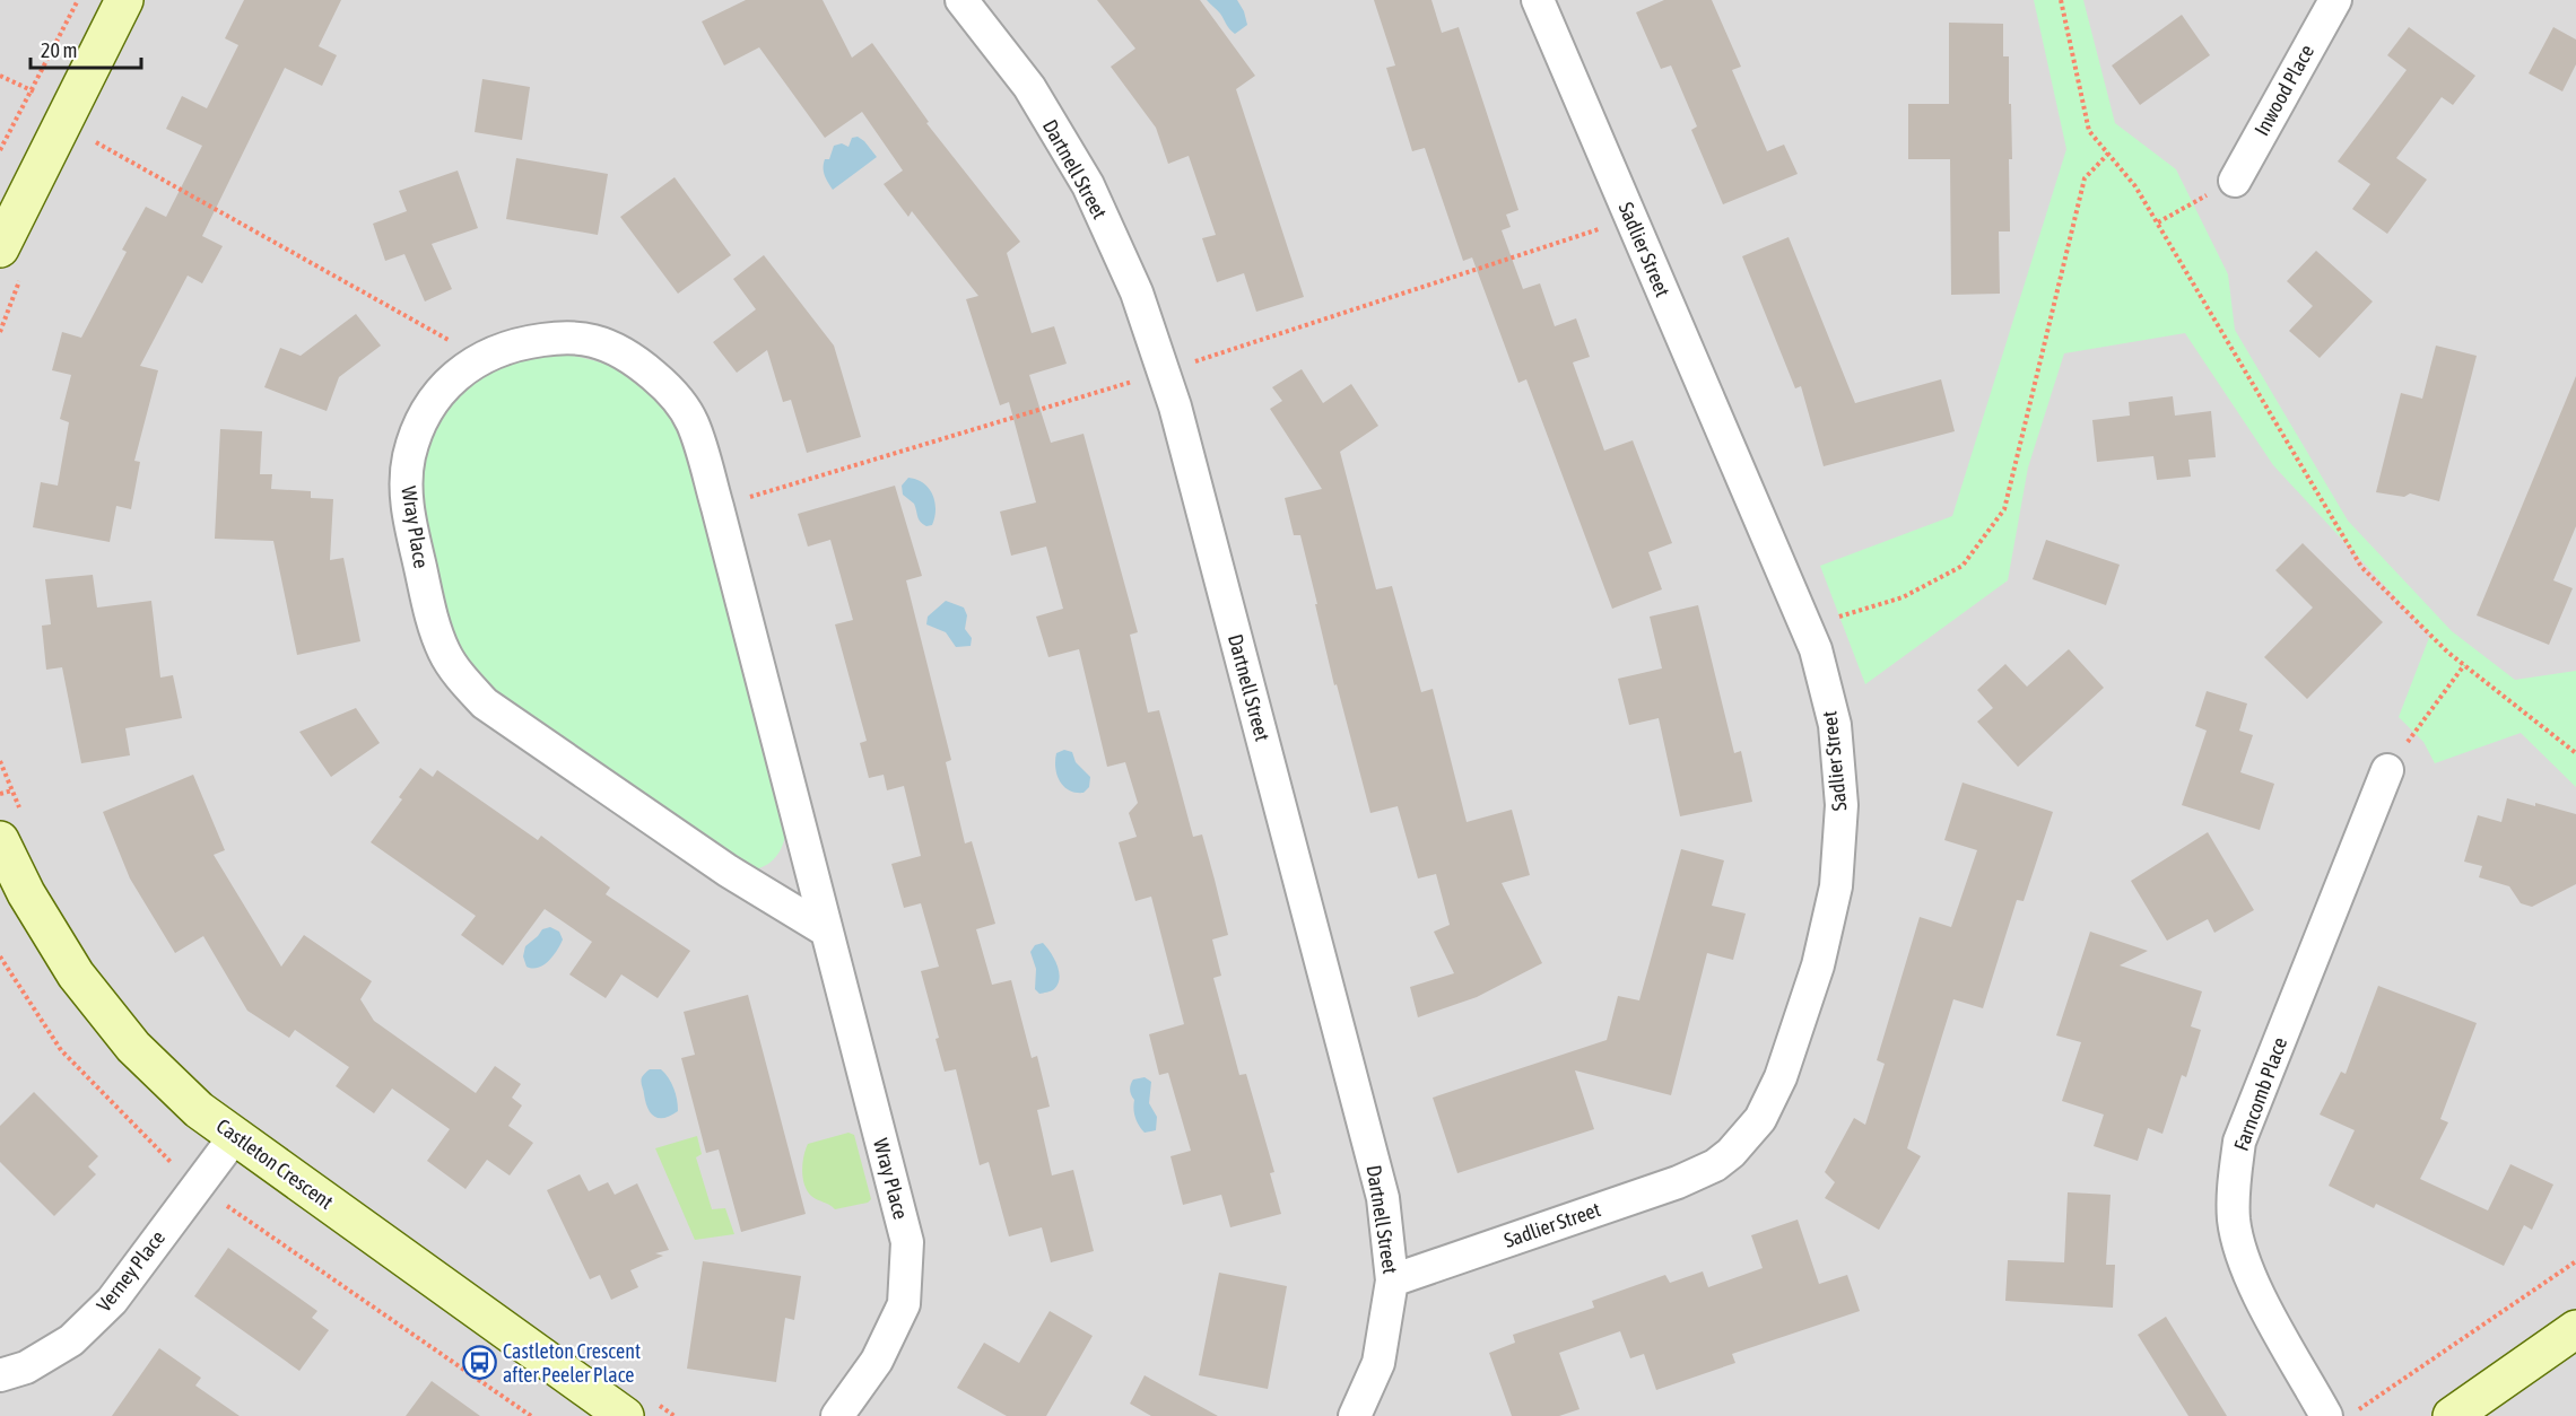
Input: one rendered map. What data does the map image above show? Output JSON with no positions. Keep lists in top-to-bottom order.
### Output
{
  "streets": {
    "street": [
      "Inwood Place",
      "Dartnell Street",
      "Sadlier Street",
      "Wray Place",
      "Farncomb Place",
      "Castleton Crescent",
      "Verney Place"
    ]
  },
  "crossings": [
    ["Dartnell Street", "Sadlier Street"],
    ["Castleton Crescent", "Verney Place"]
  ],
  "places": {
    "bus stop": ["Castleton Crescent after Peeler Place"]
  },
  "scale_bar": "20 m"
}
